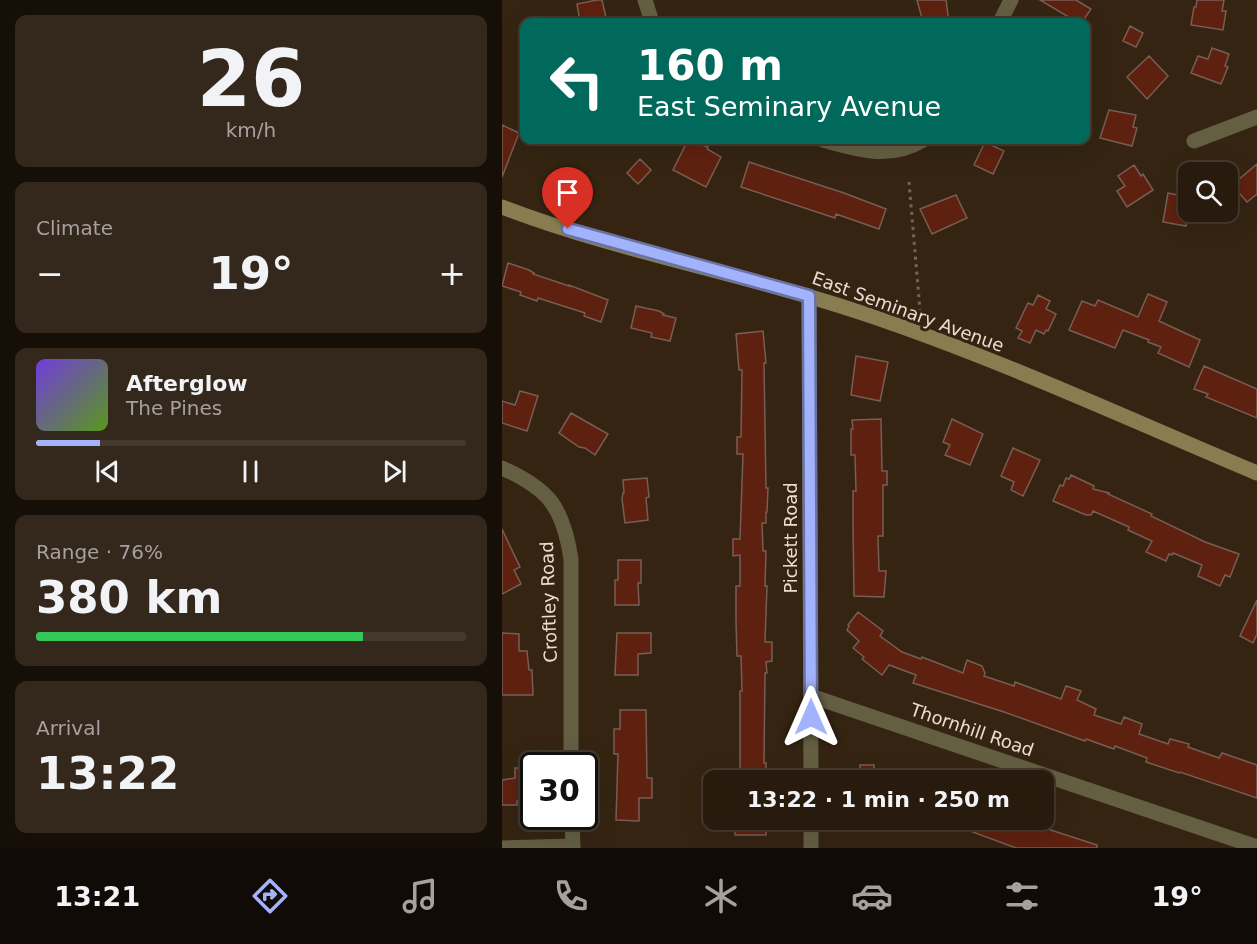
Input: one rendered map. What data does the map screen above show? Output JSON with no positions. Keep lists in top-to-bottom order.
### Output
{
  "streets": {
    "street": [
      "East Seminary Avenue",
      "Pickett Road",
      "Croftley Road",
      "Thornhill Road"
    ]
  },
  "crossings": [
    ["East Seminary Avenue", "Pickett Road"],
    ["Pickett Road", "Thornhill Road"]
  ],
  "page": {
    "tile": [
      ["26", "km/h"],
      "Climate",
      ["Range · 76%", "380 km"],
      ["Arrival", "13:22"]
    ],
    "turn": ["160 m", "East Seminary Avenue"],
    "heat": ["−", "19°", "+"],
    "song": ["Afterglow", "The Pines"],
    "limit": "30",
    "trip": "13:22 · 1 min · 250 m",
    "tabs": ["13:21", "19°"]
  }
}
